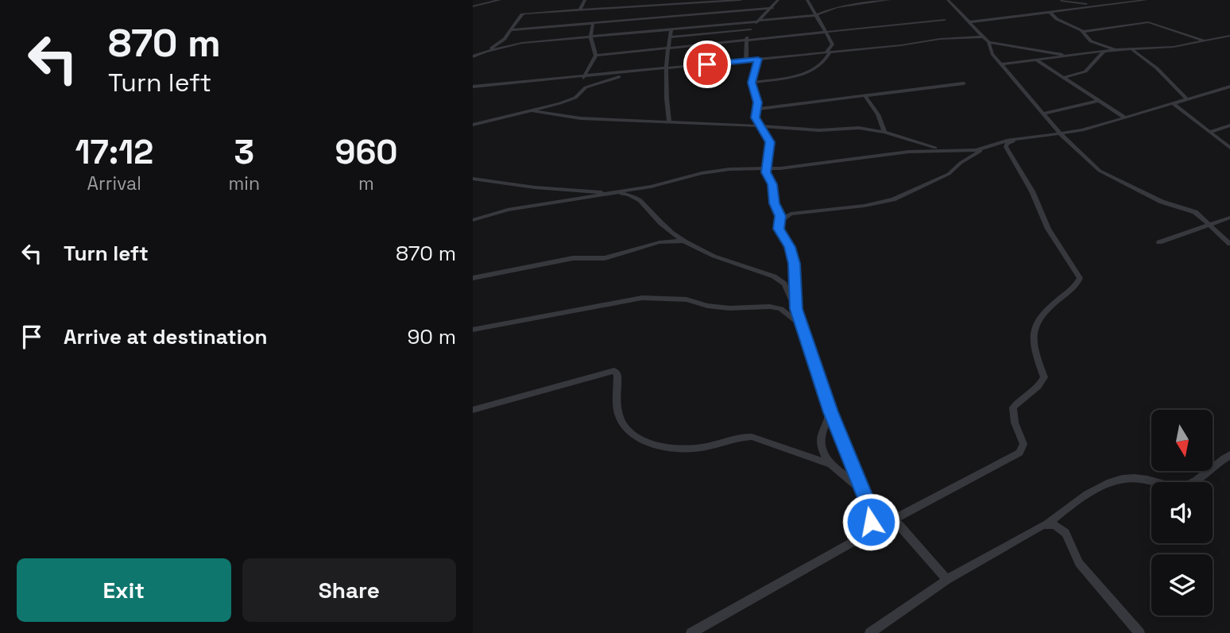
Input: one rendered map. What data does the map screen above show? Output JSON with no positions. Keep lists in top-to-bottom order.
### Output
{
  "north": "bottom",
  "page": {
    "turn": ["870 m", "Turn left"],
    "eta": [
      "17:12",
      "Arrival",
      "3",
      "min",
      "960",
      "m"
    ],
    "list": [
      {
        "name": "Turn left",
        "value": "870 m"
      },
      {
        "name": "Arrive at destination",
        "value": "90 m"
      }
    ],
    "buttons": ["Exit", "Share"]
  }
}
